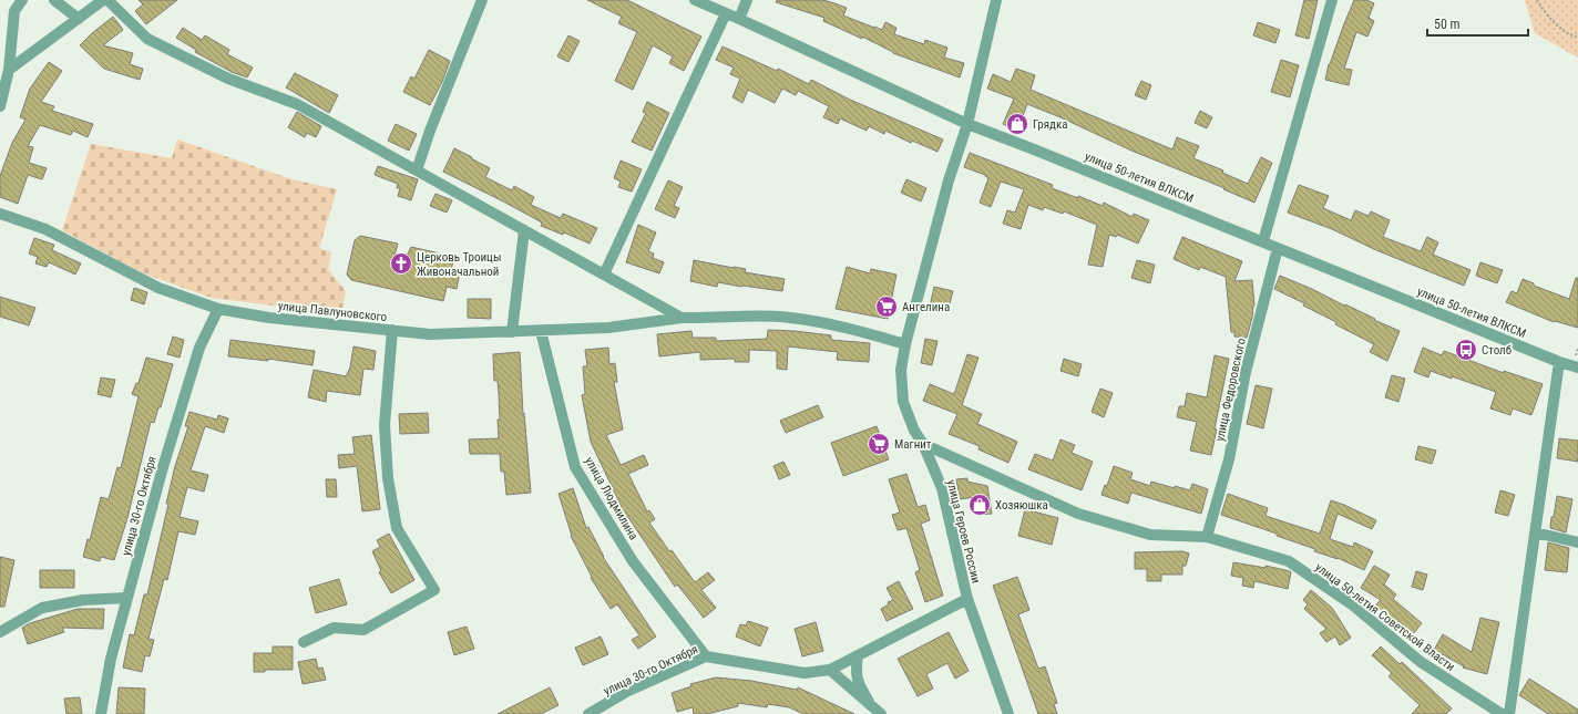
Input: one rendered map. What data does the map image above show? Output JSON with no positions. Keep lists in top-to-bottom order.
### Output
{
  "streets": {
    "street": [
      "улица 50-летия ВЛКСМ",
      "улица Павлуновского",
      "улица Федоровского",
      "улица Людмилина",
      "улица 30-го Октября",
      "улица Героев России",
      "улица 50-летия Советской Власти"
    ]
  },
  "crossings": [
    ["улица 50-летия ВЛКСМ", "улица Федоровского"],
    ["улица 50-летия ВЛКСМ", "улица Героев России"],
    ["улица Павлуновского", "улица Людмилина"],
    ["улица Павлуновского", "улица 30-го Октября"],
    ["улица Павлуновского", "улица Героев России"],
    ["улица Федоровского", "улица 50-летия Советской Власти"],
    ["улица Людмилина", "улица 30-го Октября"],
    ["улица Героев России", "улица 50-летия Советской Власти"]
  ],
  "places": {
    "shop": ["Грядка", "Хозяюшка"],
    "church": ["Церковь Троицы Живоначальной"],
    "supermarket": ["Ангелина", "Магнит"],
    "bus stop": ["Столб"]
  },
  "scale_bar": "50 m"
}
